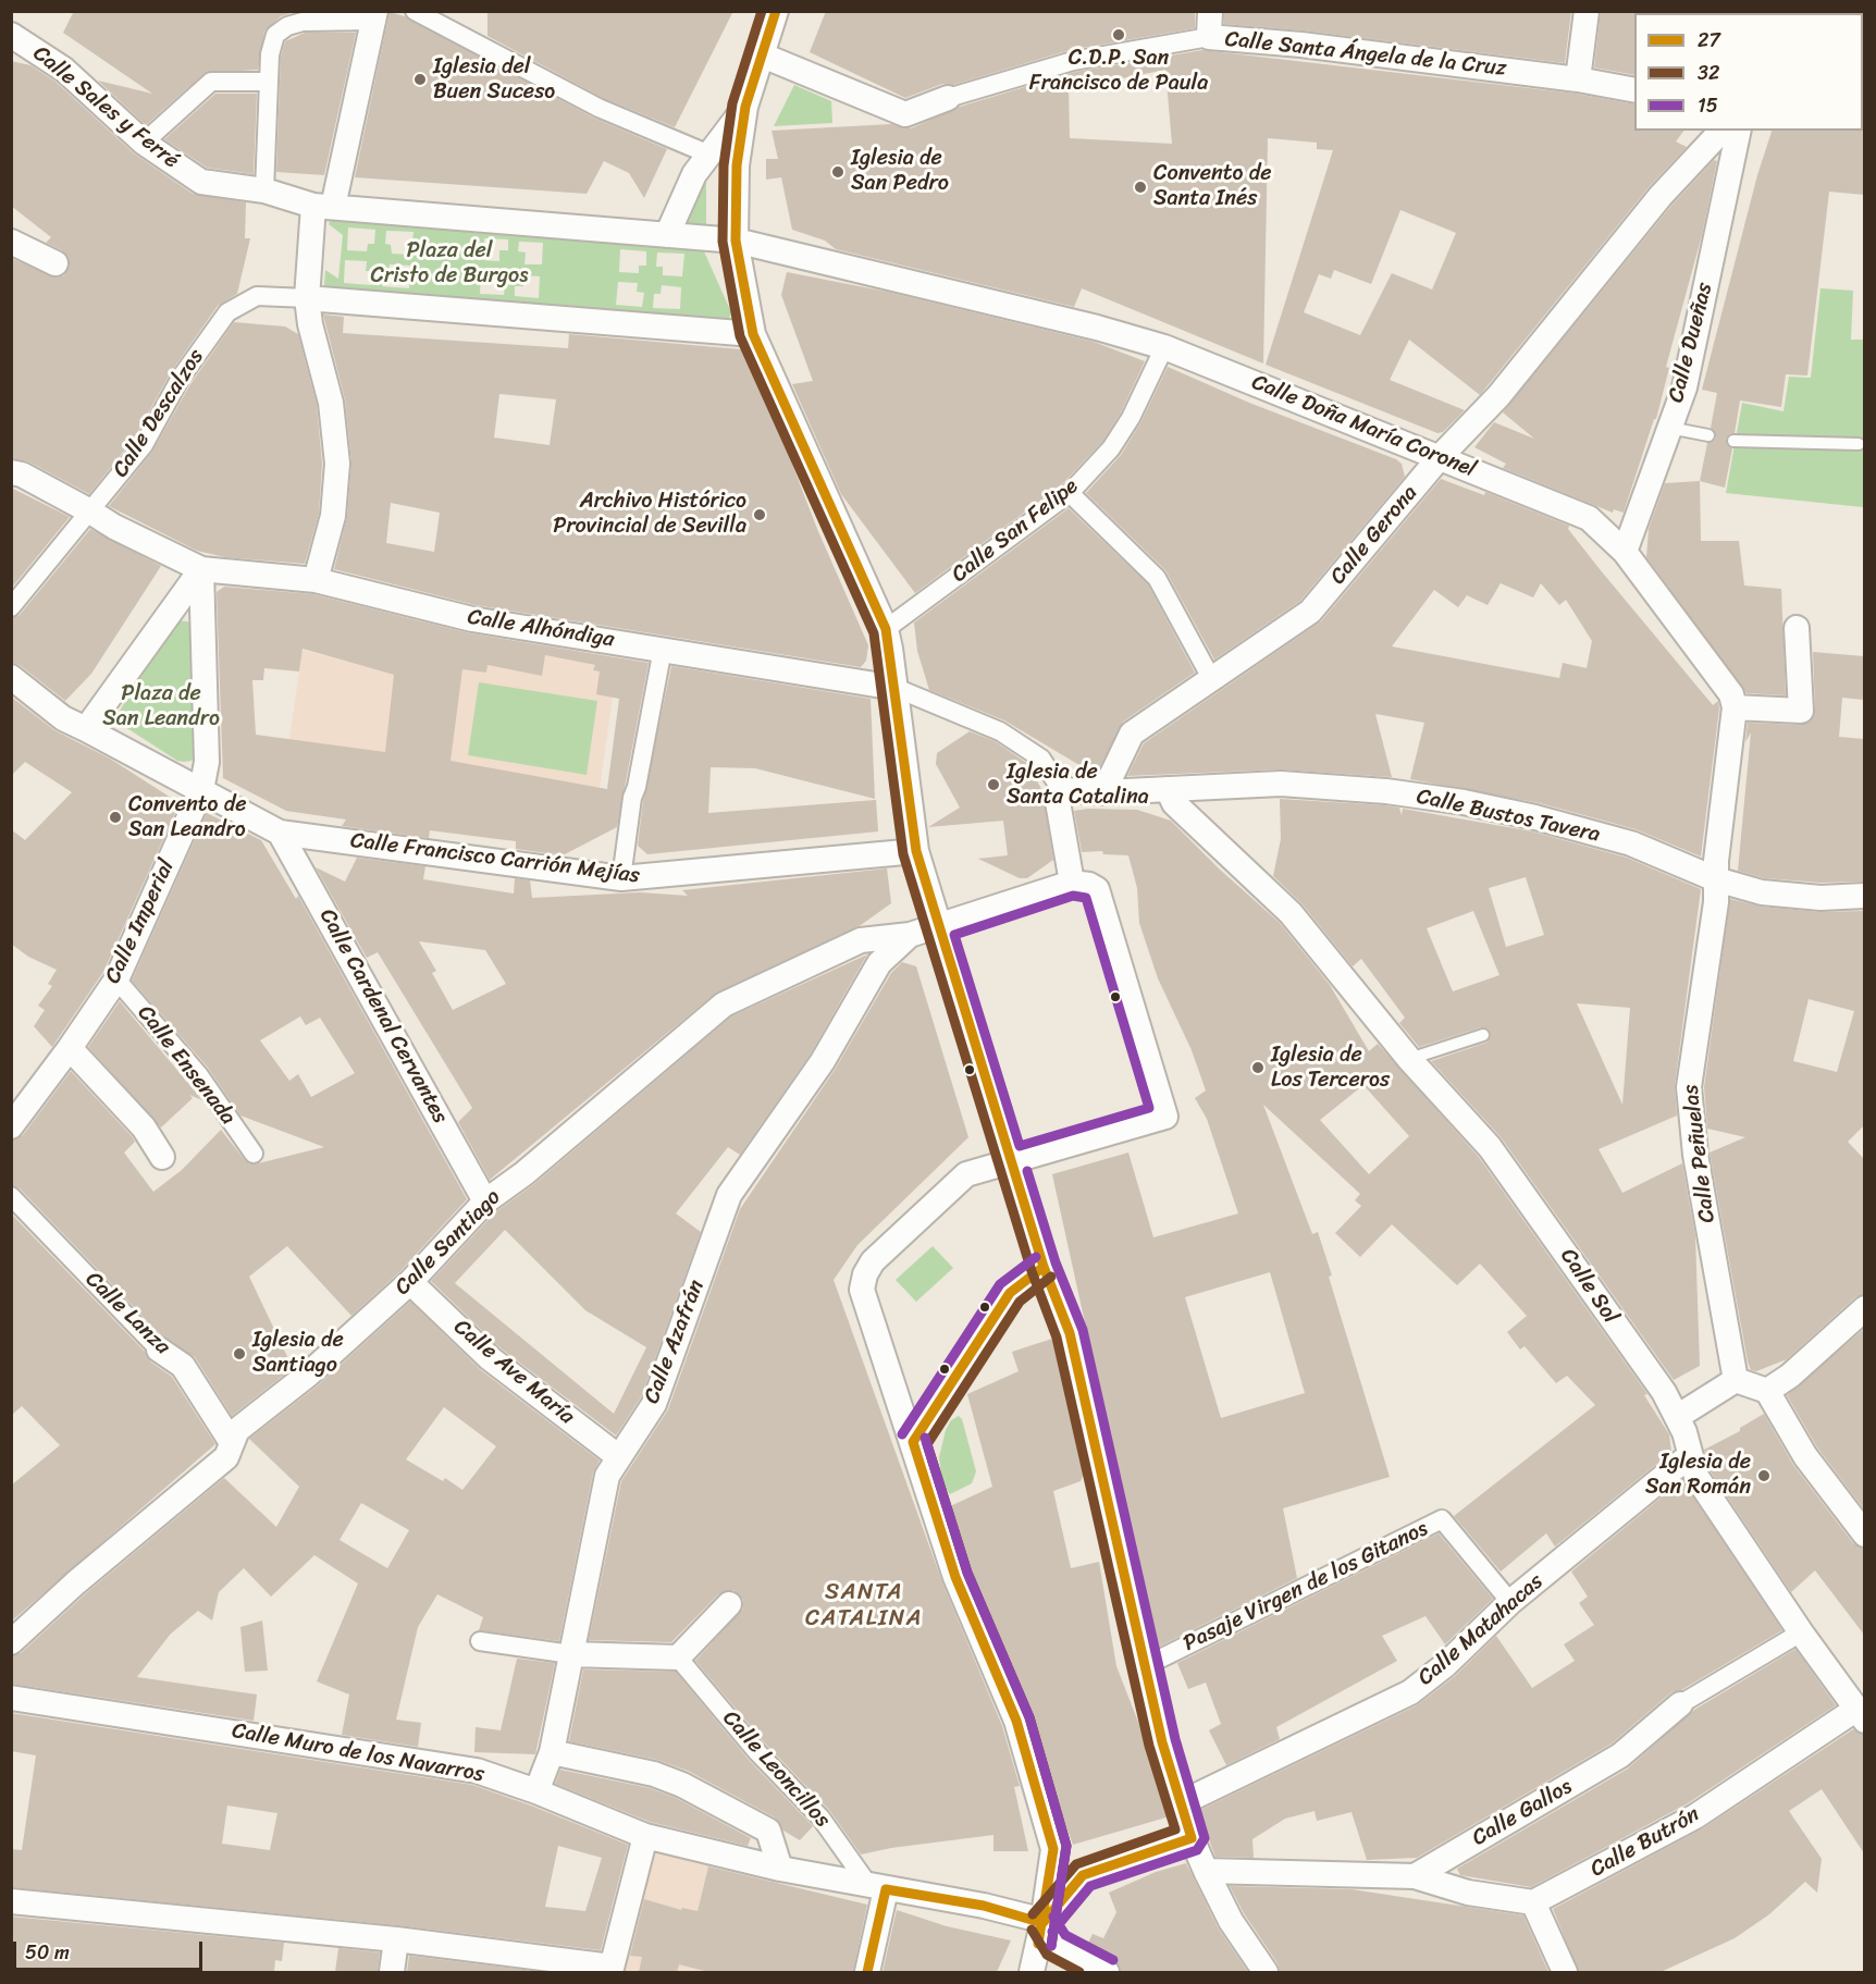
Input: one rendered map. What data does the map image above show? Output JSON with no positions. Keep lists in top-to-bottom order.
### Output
{
  "streets": {
    "street": [
      "Calle Santa Ángela de la Cruz",
      "Calle Sales y Ferré",
      "Calle Dueñas",
      "Calle Descalzos",
      "Calle Doña María Coronel",
      "Calle San Felipe",
      "Calle Gerona",
      "Calle Alhóndiga",
      "Calle Bustos Tavera",
      "Calle Francisco Carrión Mejías",
      "Calle Imperial",
      "Calle Cardenal Cervantes",
      "Calle Ensenada",
      "Calle Peñuelas",
      "Calle Santiago",
      "Calle Sol",
      "Calle Lanza",
      "Calle Azafrán",
      "Calle Ave María",
      "Pasaje Virgen de los Gitanos",
      "Calle Matahacas",
      "Calle Muro de los Navarros",
      "Calle Leoncillos",
      "Calle Gallos",
      "Calle Butrón"
    ]
  },
  "crossings": [
    ["Calle Dueñas", "Calle Doña María Coronel"],
    ["Calle Descalzos", "Calle Alhóndiga"],
    ["Calle Doña María Coronel", "Calle San Felipe"],
    ["Calle Doña María Coronel", "Calle Gerona"],
    ["Calle Gerona", "Calle Bustos Tavera"],
    ["Calle Alhóndiga", "Calle Bustos Tavera"],
    ["Calle Bustos Tavera", "Calle Peñuelas"],
    ["Calle Bustos Tavera", "Calle Sol"],
    ["Calle Francisco Carrión Mejías", "Calle Imperial"],
    ["Calle Francisco Carrión Mejías", "Calle Cardenal Cervantes"],
    ["Calle Imperial", "Calle Ensenada"],
    ["Calle Cardenal Cervantes", "Calle Santiago"],
    ["Calle Santiago", "Calle Lanza"],
    ["Calle Santiago", "Calle Azafrán"],
    ["Calle Santiago", "Calle Ave María"],
    ["Calle Sol", "Calle Matahacas"],
    ["Calle Sol", "Calle Gallos"],
    ["Calle Sol", "Calle Butrón"],
    ["Calle Azafrán", "Calle Ave María"],
    ["Calle Azafrán", "Calle Muro de los Navarros"],
    ["Pasaje Virgen de los Gitanos", "Calle Matahacas"],
    ["Calle Muro de los Navarros", "Calle Leoncillos"]
  ],
  "districts": ["SANTA CATALINA"],
  "parks": ["Plaza del Cristo de Burgos", "Plaza de San Leandro"],
  "places": [
    "C.D.P. San Francisco de Paula",
    "Iglesia del Buen Suceso",
    "Iglesia de San Pedro",
    "Convento de Santa Inés",
    "Archivo Histórico Provincial de Sevilla",
    "Iglesia de Santa Catalina",
    "Convento de San Leandro",
    "Iglesia de Los Terceros",
    "Iglesia de Santiago",
    "Iglesia de San Román"
  ],
  "lines": ["transit line 27", "transit line 32", "transit line 15"],
  "legend": ["27", "32", "15"],
  "scale_bar": "50 m"
}
